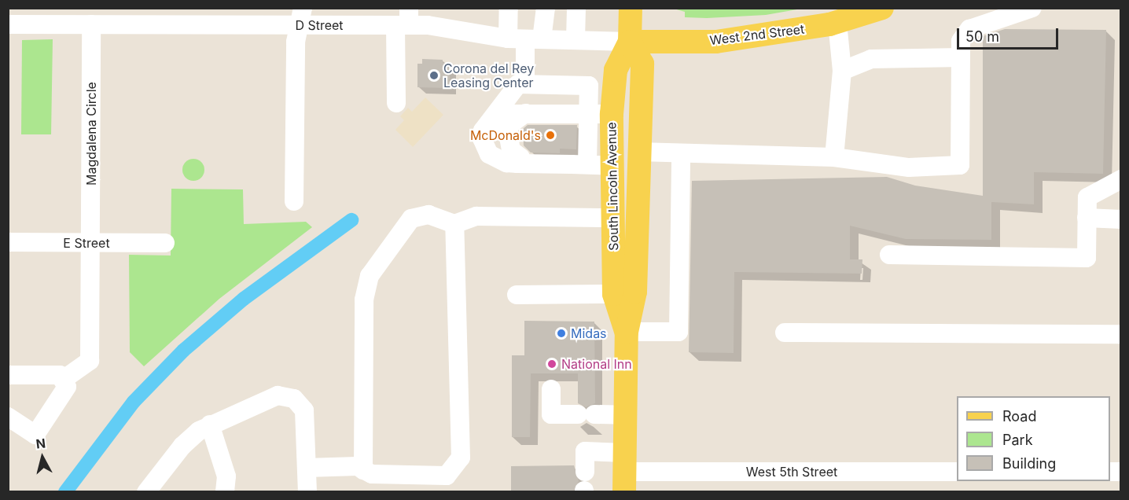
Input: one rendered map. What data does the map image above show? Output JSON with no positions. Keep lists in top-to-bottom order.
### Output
{
  "streets": {
    "main road": ["West 2nd Street", "South Lincoln Avenue"],
    "street": [
      "D Street",
      "Magdalena Circle",
      "E Street",
      "West 5th Street"
    ]
  },
  "crossings": [
    ["D Street", "West 2nd Street"],
    ["D Street", "Magdalena Circle"],
    ["D Street", "South Lincoln Avenue"],
    ["West 2nd Street", "South Lincoln Avenue"],
    ["Magdalena Circle", "E Street"],
    ["South Lincoln Avenue", "West 5th Street"]
  ],
  "places": [
    "Corona del Rey Leasing Center",
    "McDonald's",
    "Midas",
    "National Inn"
  ],
  "legend": ["Road", "Park", "Building"],
  "scale_bar": "50 m",
  "north": "top"
}
